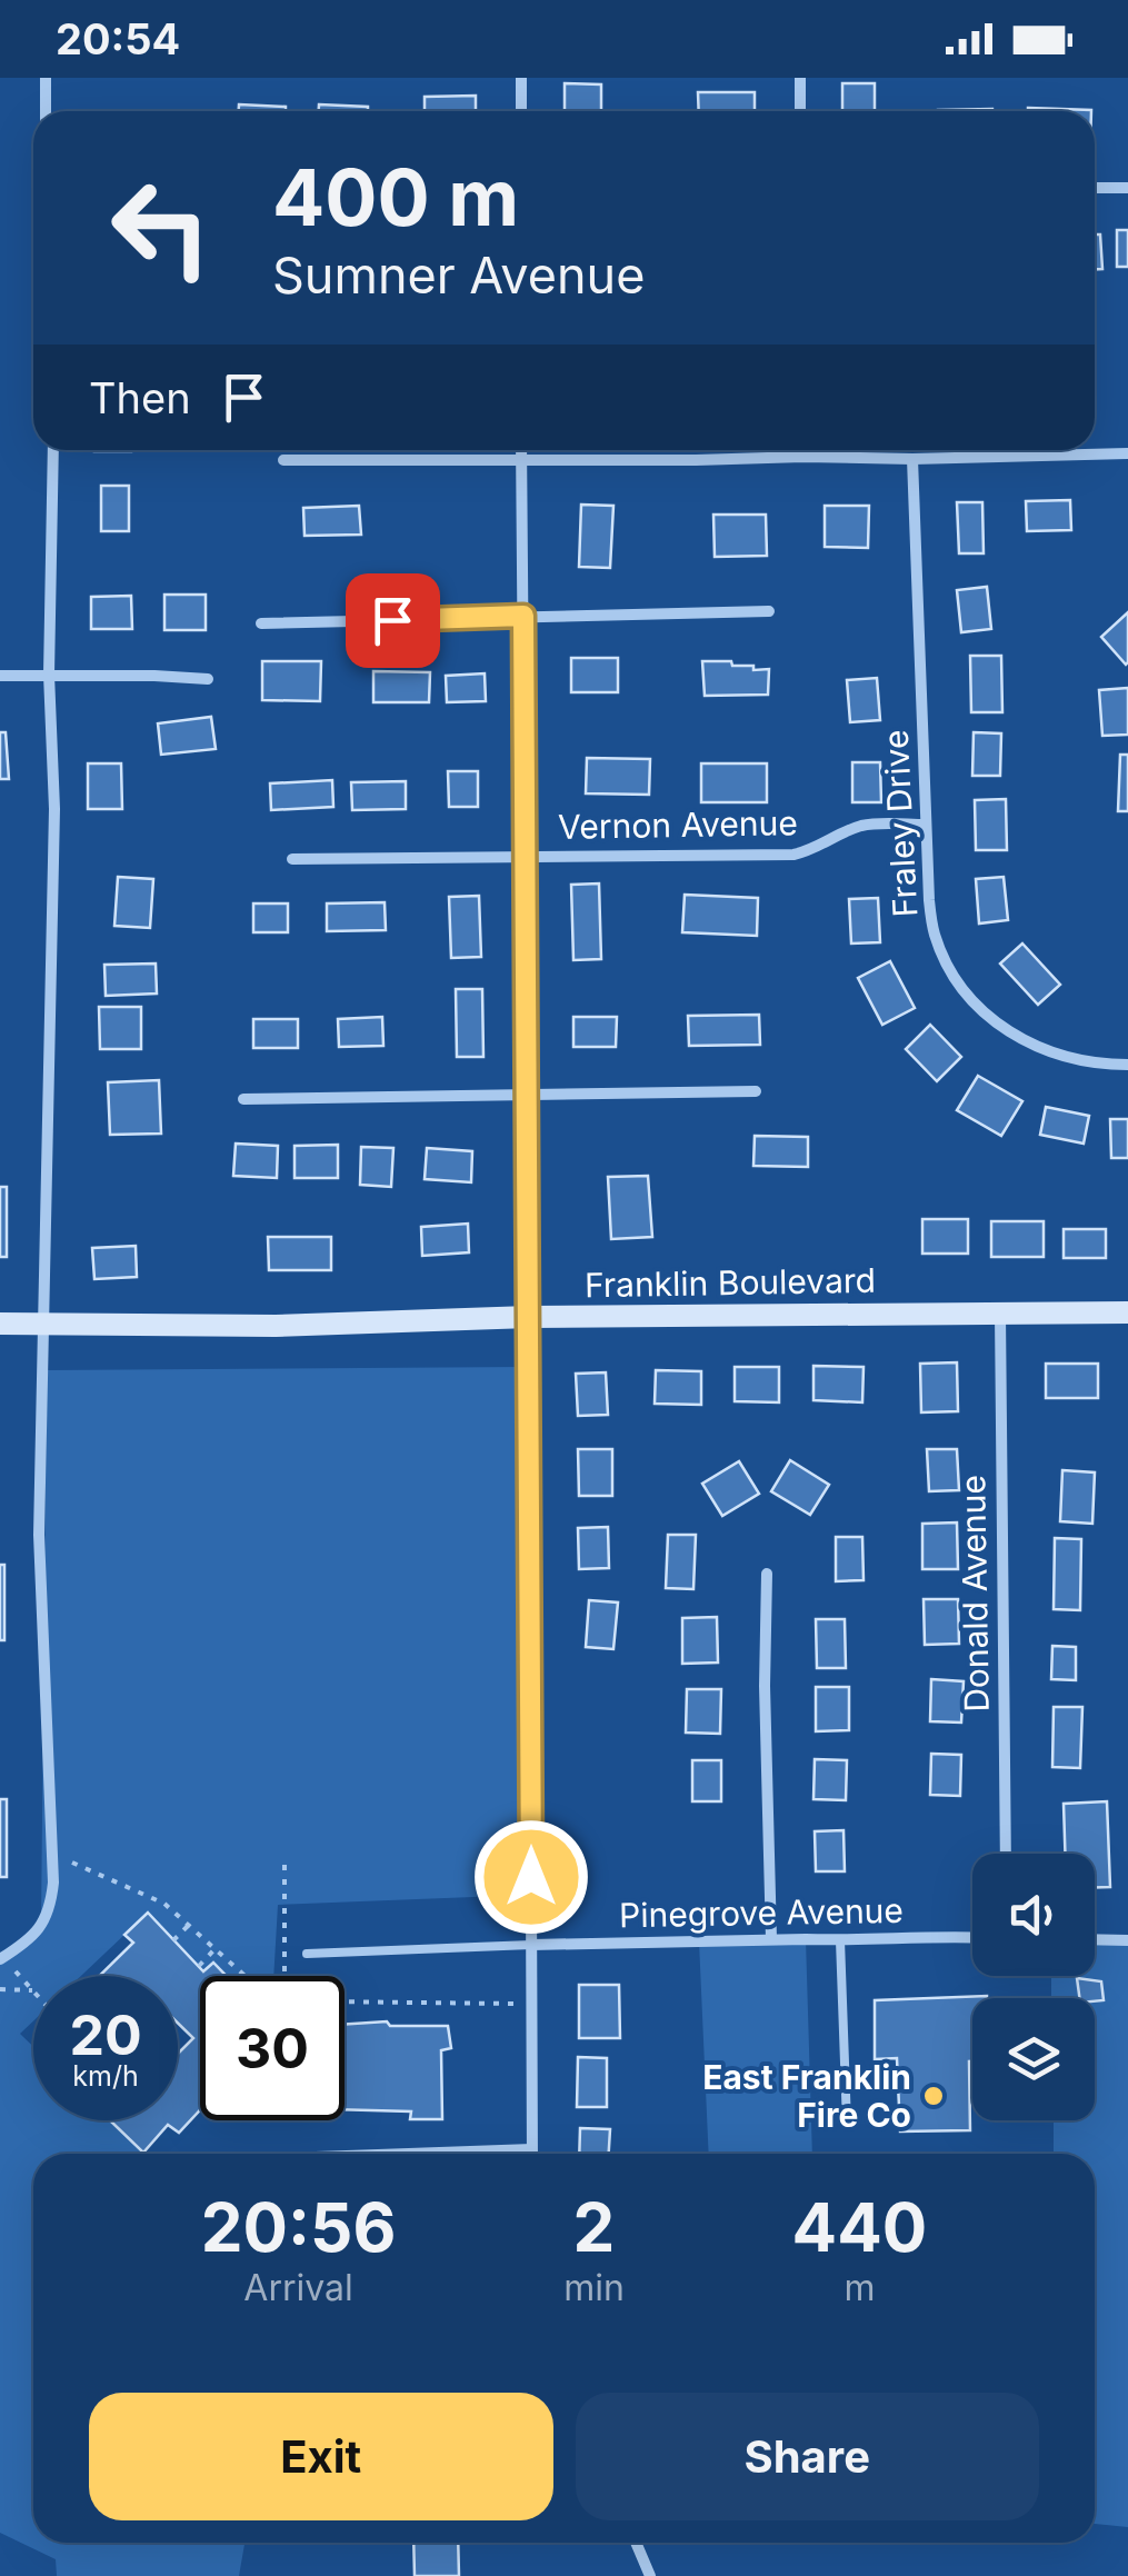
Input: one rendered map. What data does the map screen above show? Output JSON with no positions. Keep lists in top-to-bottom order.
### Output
{
  "streets": {
    "street": [
      "Fraley Drive",
      "Vernon Avenue",
      "Franklin Boulevard",
      "Donald Avenue",
      "Pinegrove Avenue"
    ]
  },
  "crossings": [
    ["Fraley Drive", "Vernon Avenue"],
    ["Franklin Boulevard", "Donald Avenue"]
  ],
  "places": ["East Franklin Fire Co"],
  "page": {
    "status": "20:54",
    "turn": ["400 m", "Sumner Avenue"],
    "then": "Then",
    "speed": "20 km/h",
    "limit": "30",
    "eta": [
      "20:56",
      "Arrival",
      "2",
      "min",
      "440",
      "m"
    ],
    "buttons": ["Exit", "Share"]
  }
}
